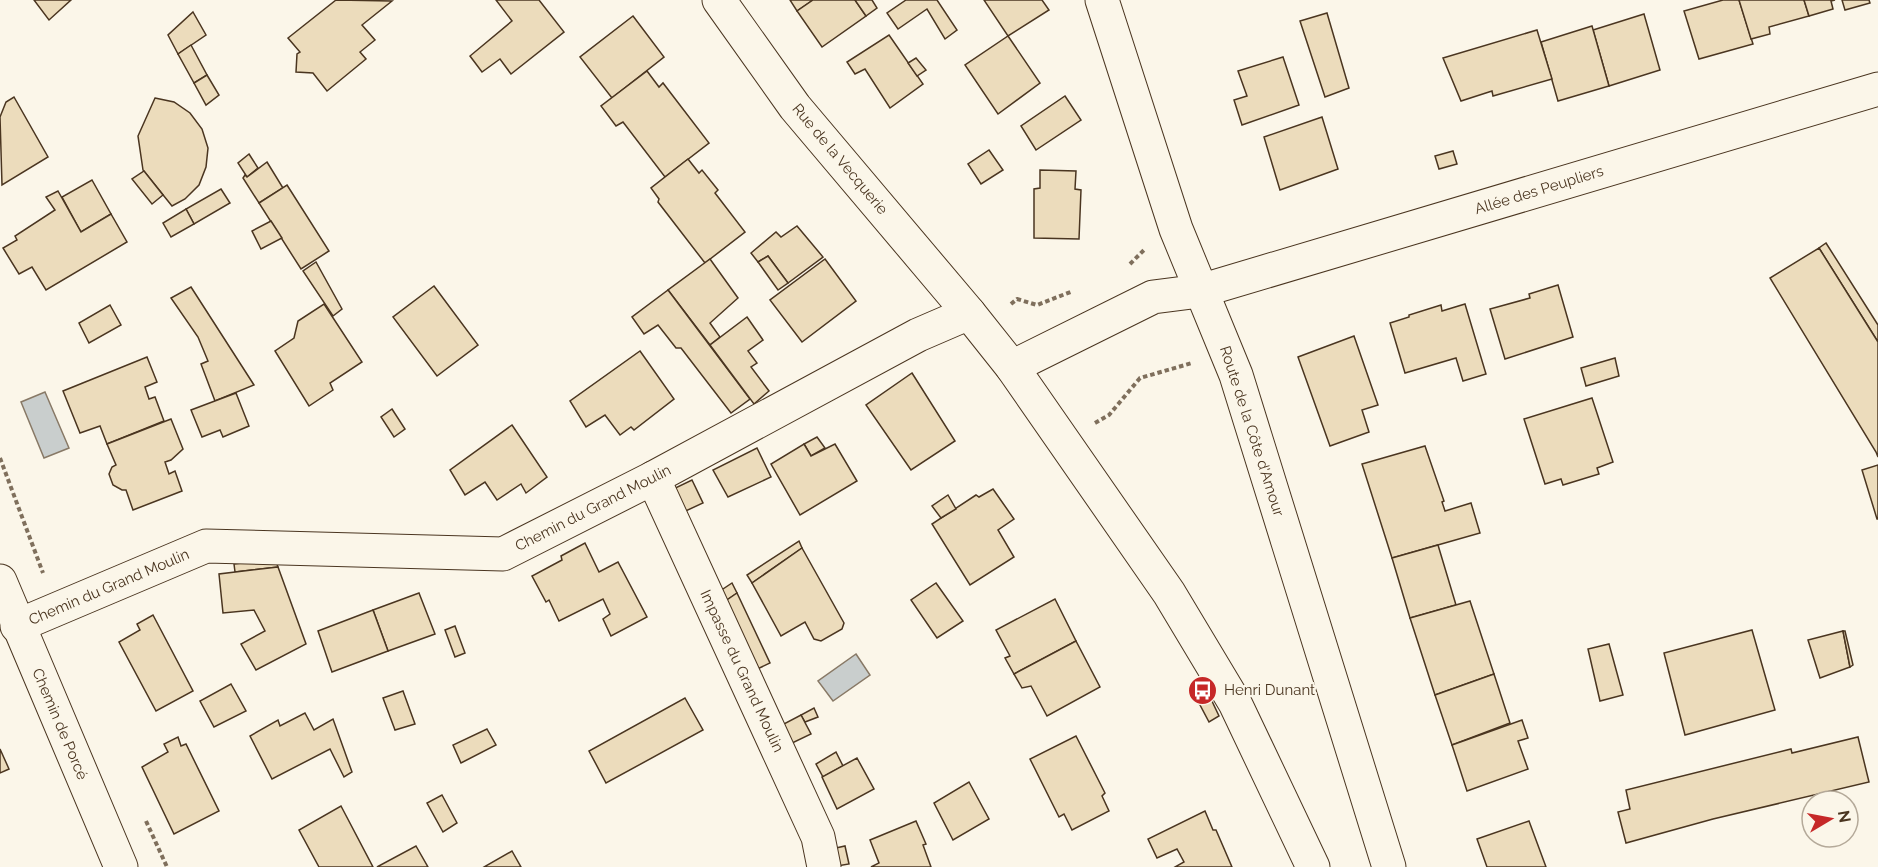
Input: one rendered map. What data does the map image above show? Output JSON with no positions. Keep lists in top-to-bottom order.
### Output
{
  "streets": {
    "street": [
      "Rue de la Vecquerie",
      "Allée des Peupliers",
      "Route de la Côte d'Amour",
      "Chemin du Grand Moulin",
      "Impasse du Grand Moulin",
      "Chemin de Porcé"
    ]
  },
  "crossings": [
    ["Rue de la Vecquerie", "Chemin du Grand Moulin"],
    ["Allée des Peupliers", "Route de la Côte d'Amour"],
    ["Chemin du Grand Moulin", "Impasse du Grand Moulin"],
    ["Chemin du Grand Moulin", "Chemin de Porcé"]
  ],
  "places": {
    "bus stop": ["Henri Dunant"]
  },
  "north": "right"
}
